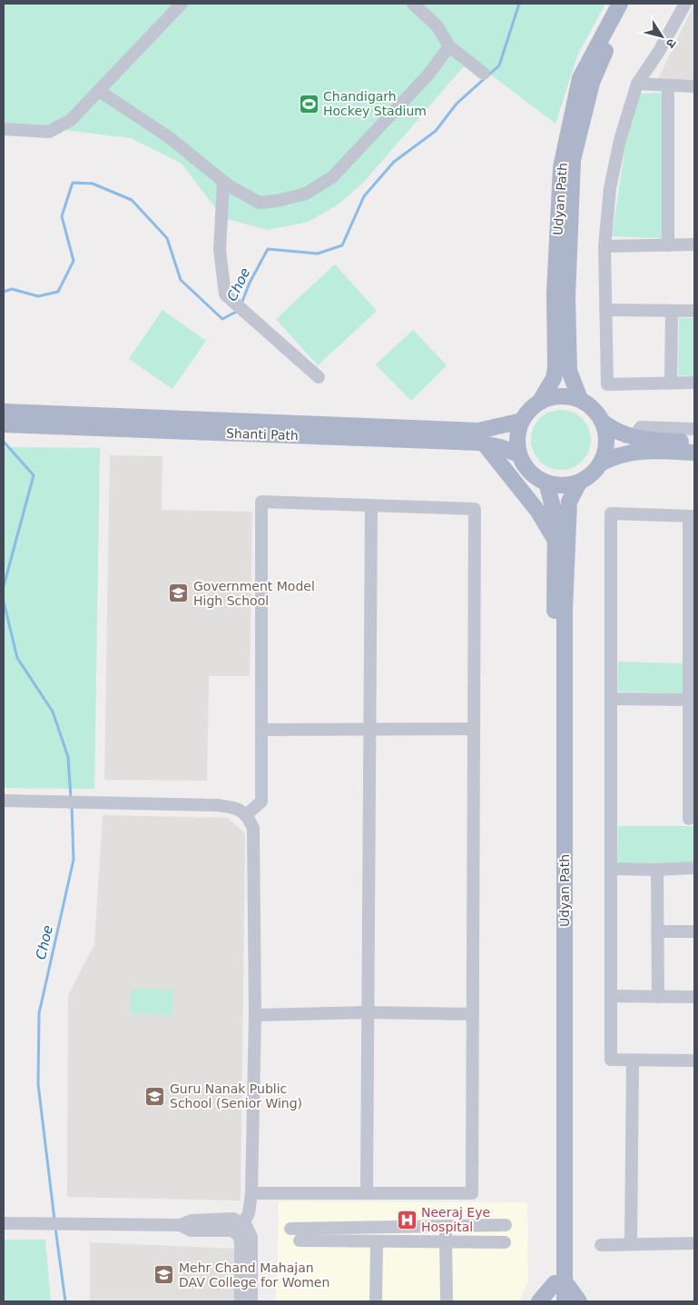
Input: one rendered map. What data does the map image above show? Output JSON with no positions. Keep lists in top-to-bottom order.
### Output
{
  "streets": {
    "main road": ["Udyan Path", "Shanti Path"]
  },
  "crossings": [
    ["Udyan Path", "Shanti Path"]
  ],
  "water": ["Choe"],
  "places": {
    "sports": ["Chandigarh Hockey Stadium"],
    "school or university": ["Government Model High School", "Guru Nanak Public School (Senior Wing)", "Mehr Chand Mahajan DAV College for Women"],
    "hospital": ["Neeraj Eye Hospital"]
  },
  "north": "bottom right"
}
